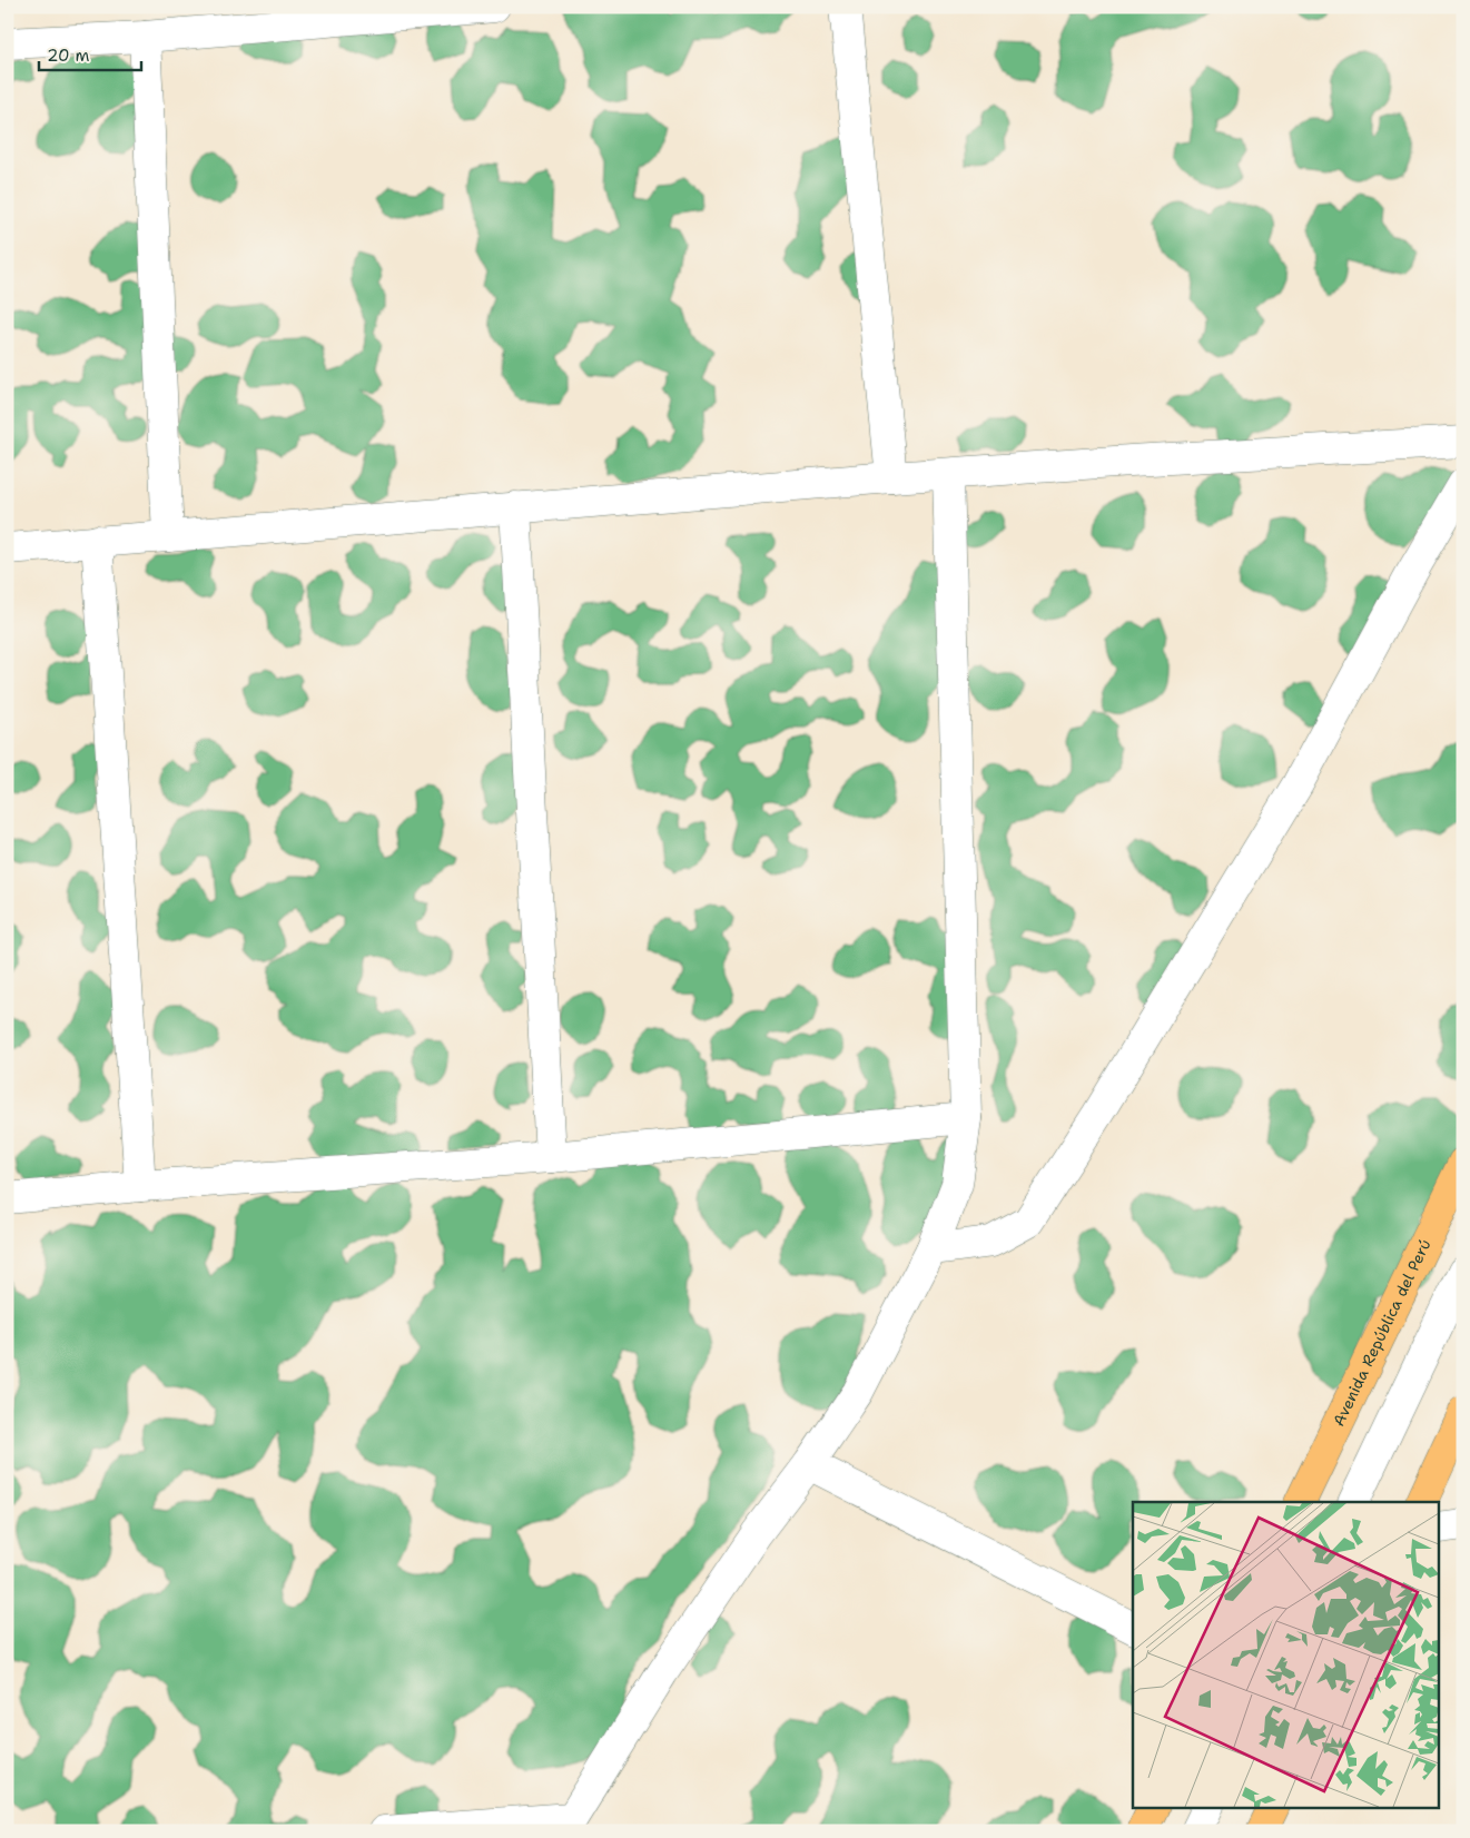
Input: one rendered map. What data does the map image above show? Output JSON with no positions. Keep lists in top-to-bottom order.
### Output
{
  "streets": {
    "highway": ["Avenida República del Perú"]
  },
  "scale_bar": "20 m"
}
